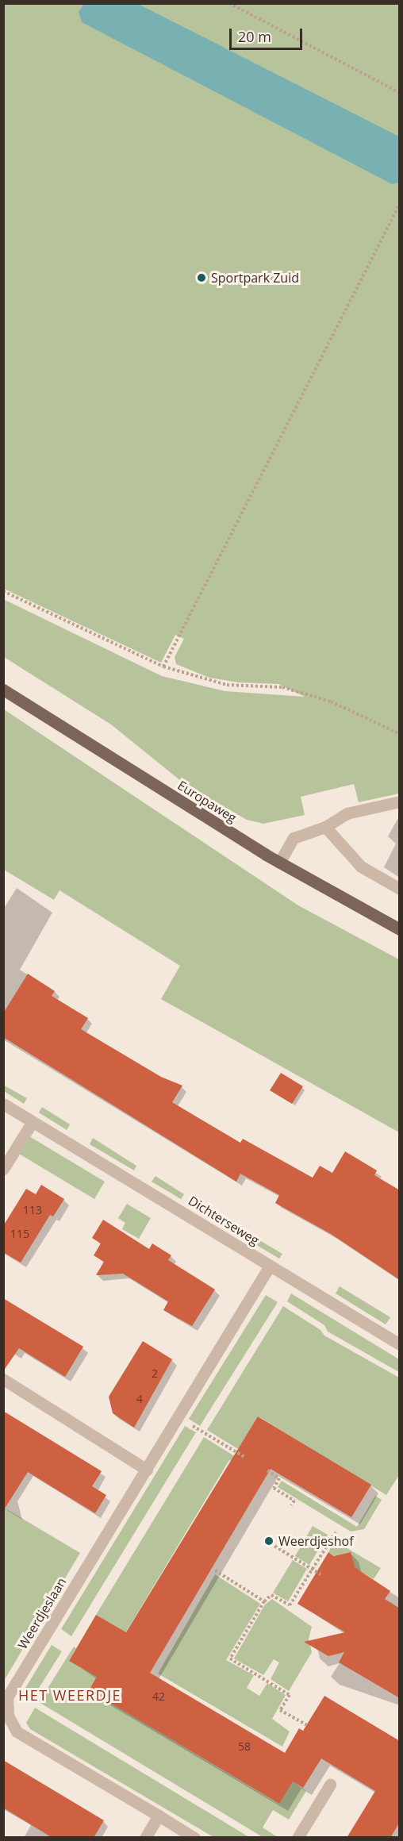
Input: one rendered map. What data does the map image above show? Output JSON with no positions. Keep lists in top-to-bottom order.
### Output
{
  "streets": {
    "main road": ["Europaweg"],
    "street": ["Dichterseweg", "Weerdjeslaan"]
  },
  "crossings": [
    ["Dichterseweg", "Weerdjeslaan"]
  ],
  "districts": ["HET WEERDJE"],
  "places": ["Sportpark Zuid", "Weerdjeshof"],
  "house_numbers": [
    "113",
    "115",
    "2",
    "4",
    "42",
    "58"
  ],
  "scale_bar": "20 m"
}
